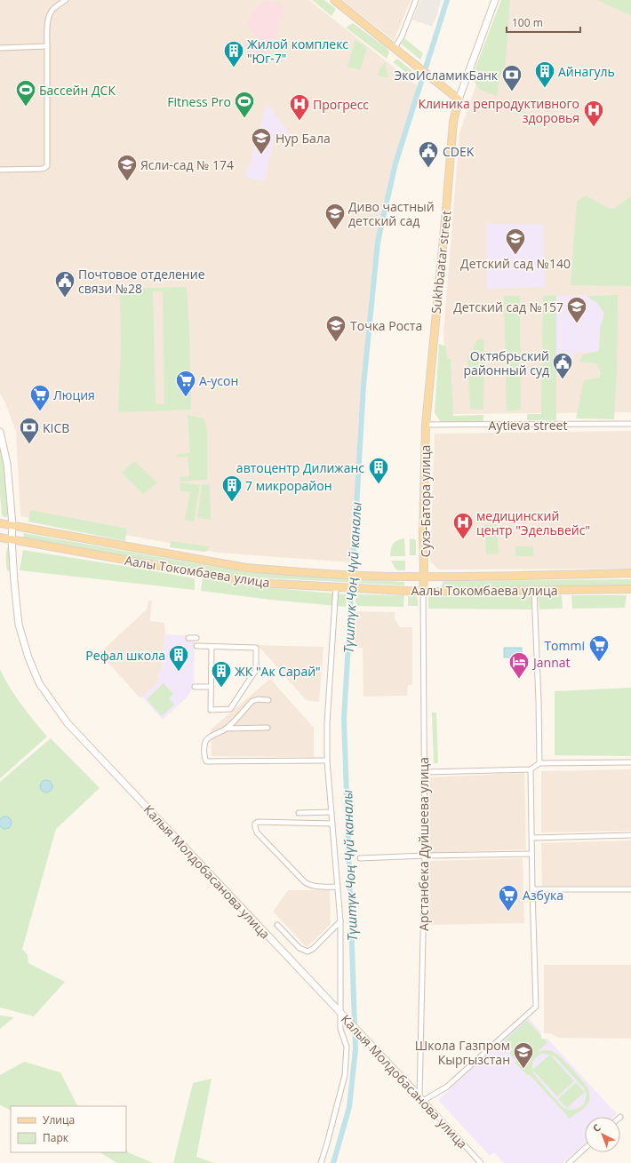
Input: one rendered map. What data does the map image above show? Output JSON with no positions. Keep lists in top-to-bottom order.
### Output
{
  "streets": {
    "main road": ["Sukhbaatar street", "Сухэ-Батора улица", "Аалы Токомбаева улица"],
    "street": ["Aytieva street", "Арстанбека Дуйшеева улица", "Калыя Молдобасанова улица"]
  },
  "crossings": [
    ["Sukhbaatar street", "Aytieva street"],
    ["Sukhbaatar street", "Сухэ-Батора улица"],
    ["Aytieva street", "Сухэ-Батора улица"],
    ["Сухэ-Батора улица", "Аалы Токомбаева улица"],
    ["Сухэ-Батора улица", "Арстанбека Дуйшеева улица"],
    ["Аалы Токомбаева улица", "Арстанбека Дуйшеева улица"],
    ["Аалы Токомбаева улица", "Калыя Молдобасанова улица"],
    ["Арстанбека Дуйшеева улица", "Калыя Молдобасанова улица"]
  ],
  "water": ["Түштүк Чоң Чүй каналы"],
  "places": {
    "building": [
      "Жилой комплекс \"Юг-7\"",
      "Айнагуль",
      "автоцентр Дилижанс",
      "7 микрорайон",
      "Рефал школа",
      "ЖК \"Ак Сарай\""
    ],
    "bank": ["ЭкоИсламикБанк", "KICB"],
    "sports": ["Бассейн ДСК", "Fitness Pro"],
    "hospital": ["Прогресс", "Клиника репродуктивного здоровья", "медицинский центр \"Эдельвейс\""],
    "school or university": [
      "Нур Бала",
      "Ясли-сад № 174",
      "Диво частный детский сад",
      "Детский сад №140",
      "Детский сад №157",
      "Точка Роста",
      "Школа Газпром Кыргызстан"
    ],
    "public building": ["CDEK", "Почтовое отделение связи №28", "Октябрьский районный суд"],
    "supermarket": [
      "А-усон",
      "Люция",
      "Tommi",
      "Азбука"
    ],
    "hotel": ["Jannat"]
  },
  "legend": ["Улица", "Парк"],
  "scale_bar": "100 m",
  "north": "top left"
}
